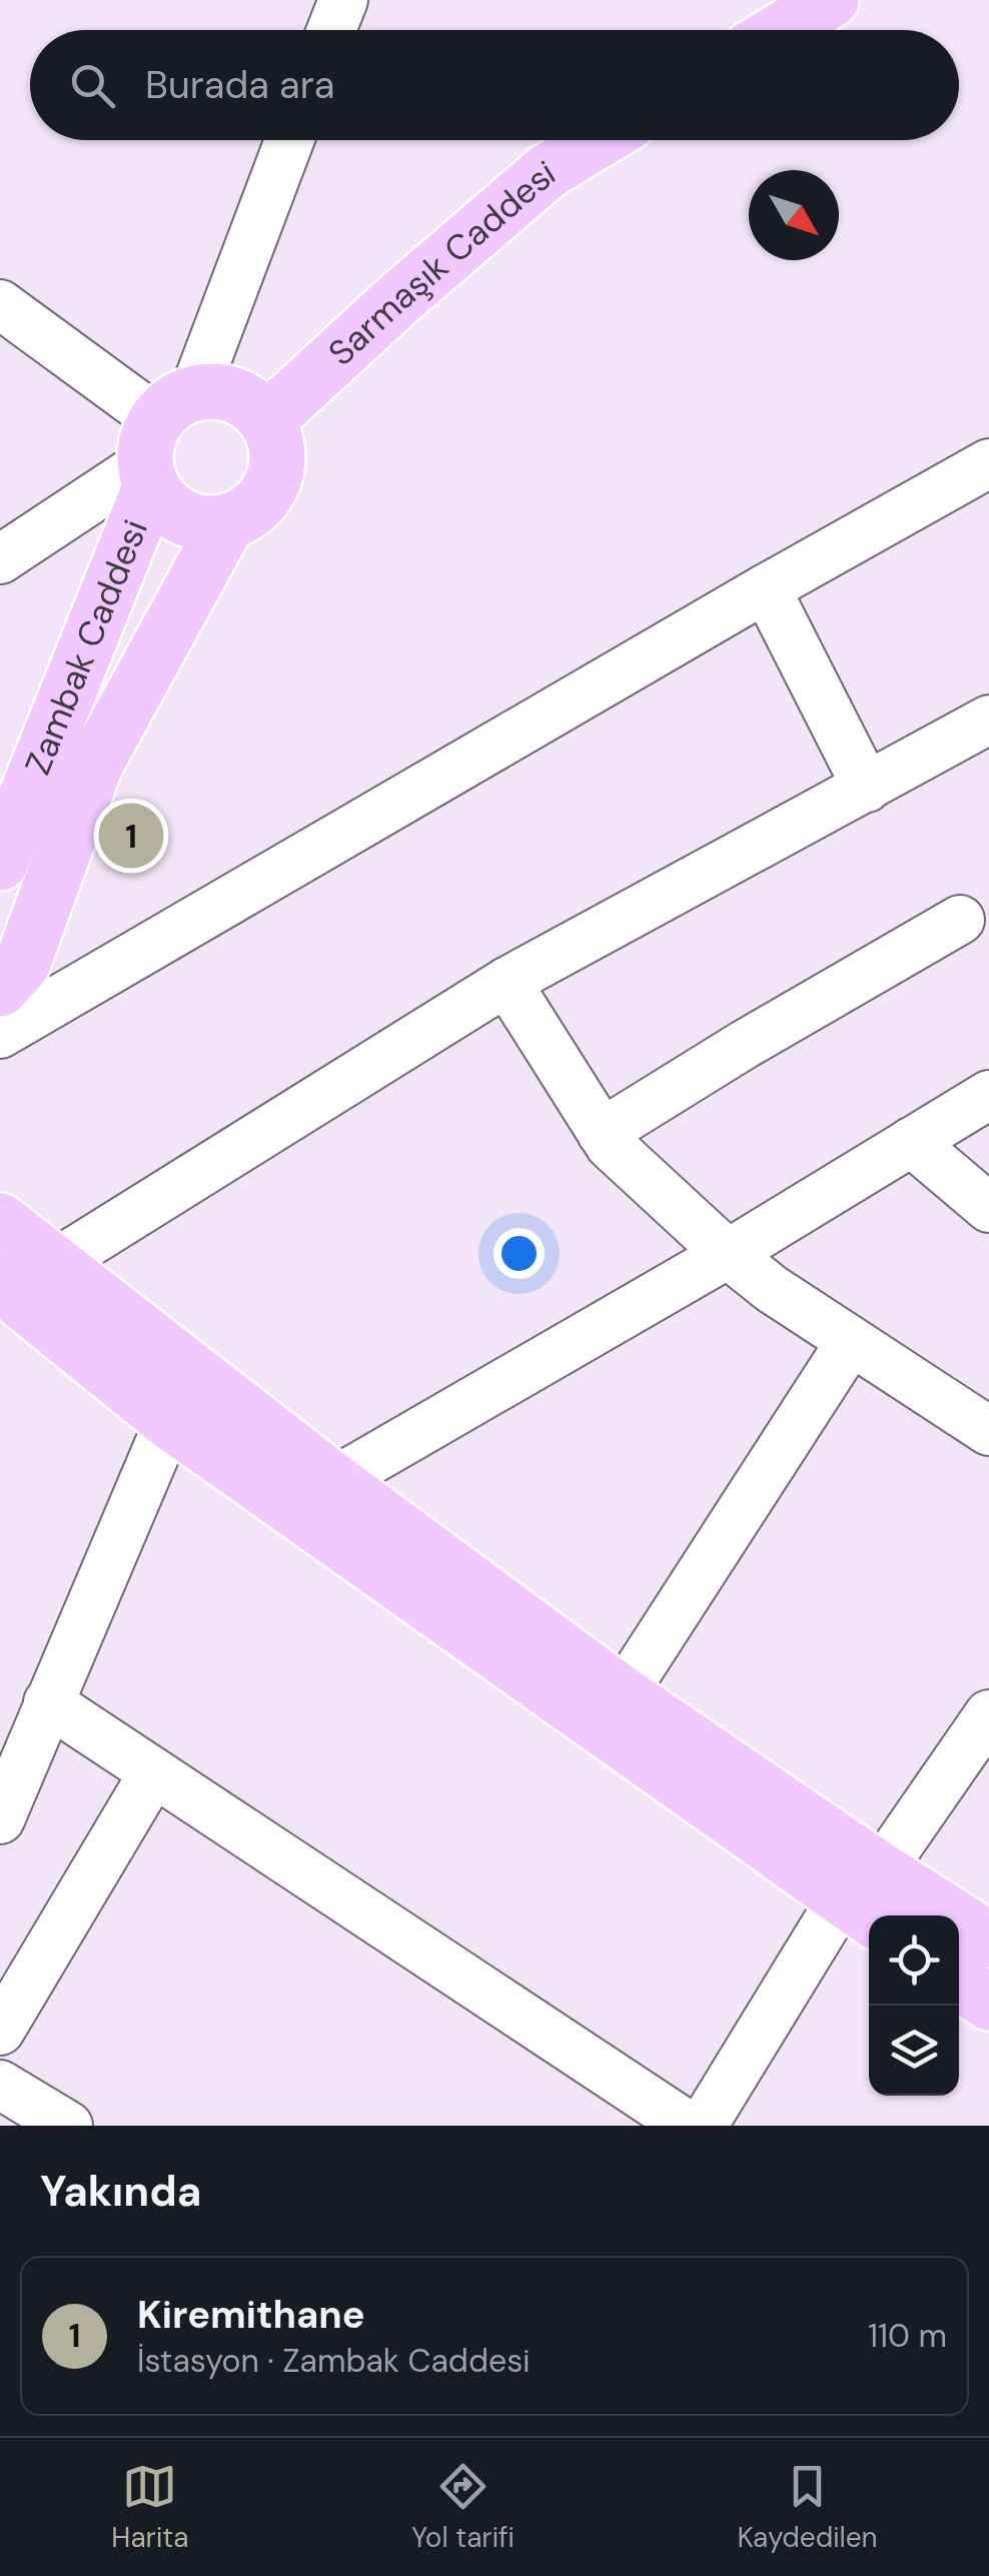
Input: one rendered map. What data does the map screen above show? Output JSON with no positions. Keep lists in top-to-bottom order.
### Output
{
  "streets": {
    "main road": ["Sarmaşık Caddesi", "Zambak Caddesi"]
  },
  "crossings": [
    ["Sarmaşık Caddesi", "Zambak Caddesi"]
  ],
  "north": "bottom right",
  "page": {
    "search": "Burada ara",
    "pins": "1",
    "heading": "Yakında",
    "list": [
      {
        "mark": "1",
        "name": "Kiremithane",
        "note": "İstasyon · Zambak Caddesi",
        "value": "110 m"
      }
    ],
    "nav": ["Harita", "Yol tarifi", "Kaydedilen"]
  }
}
